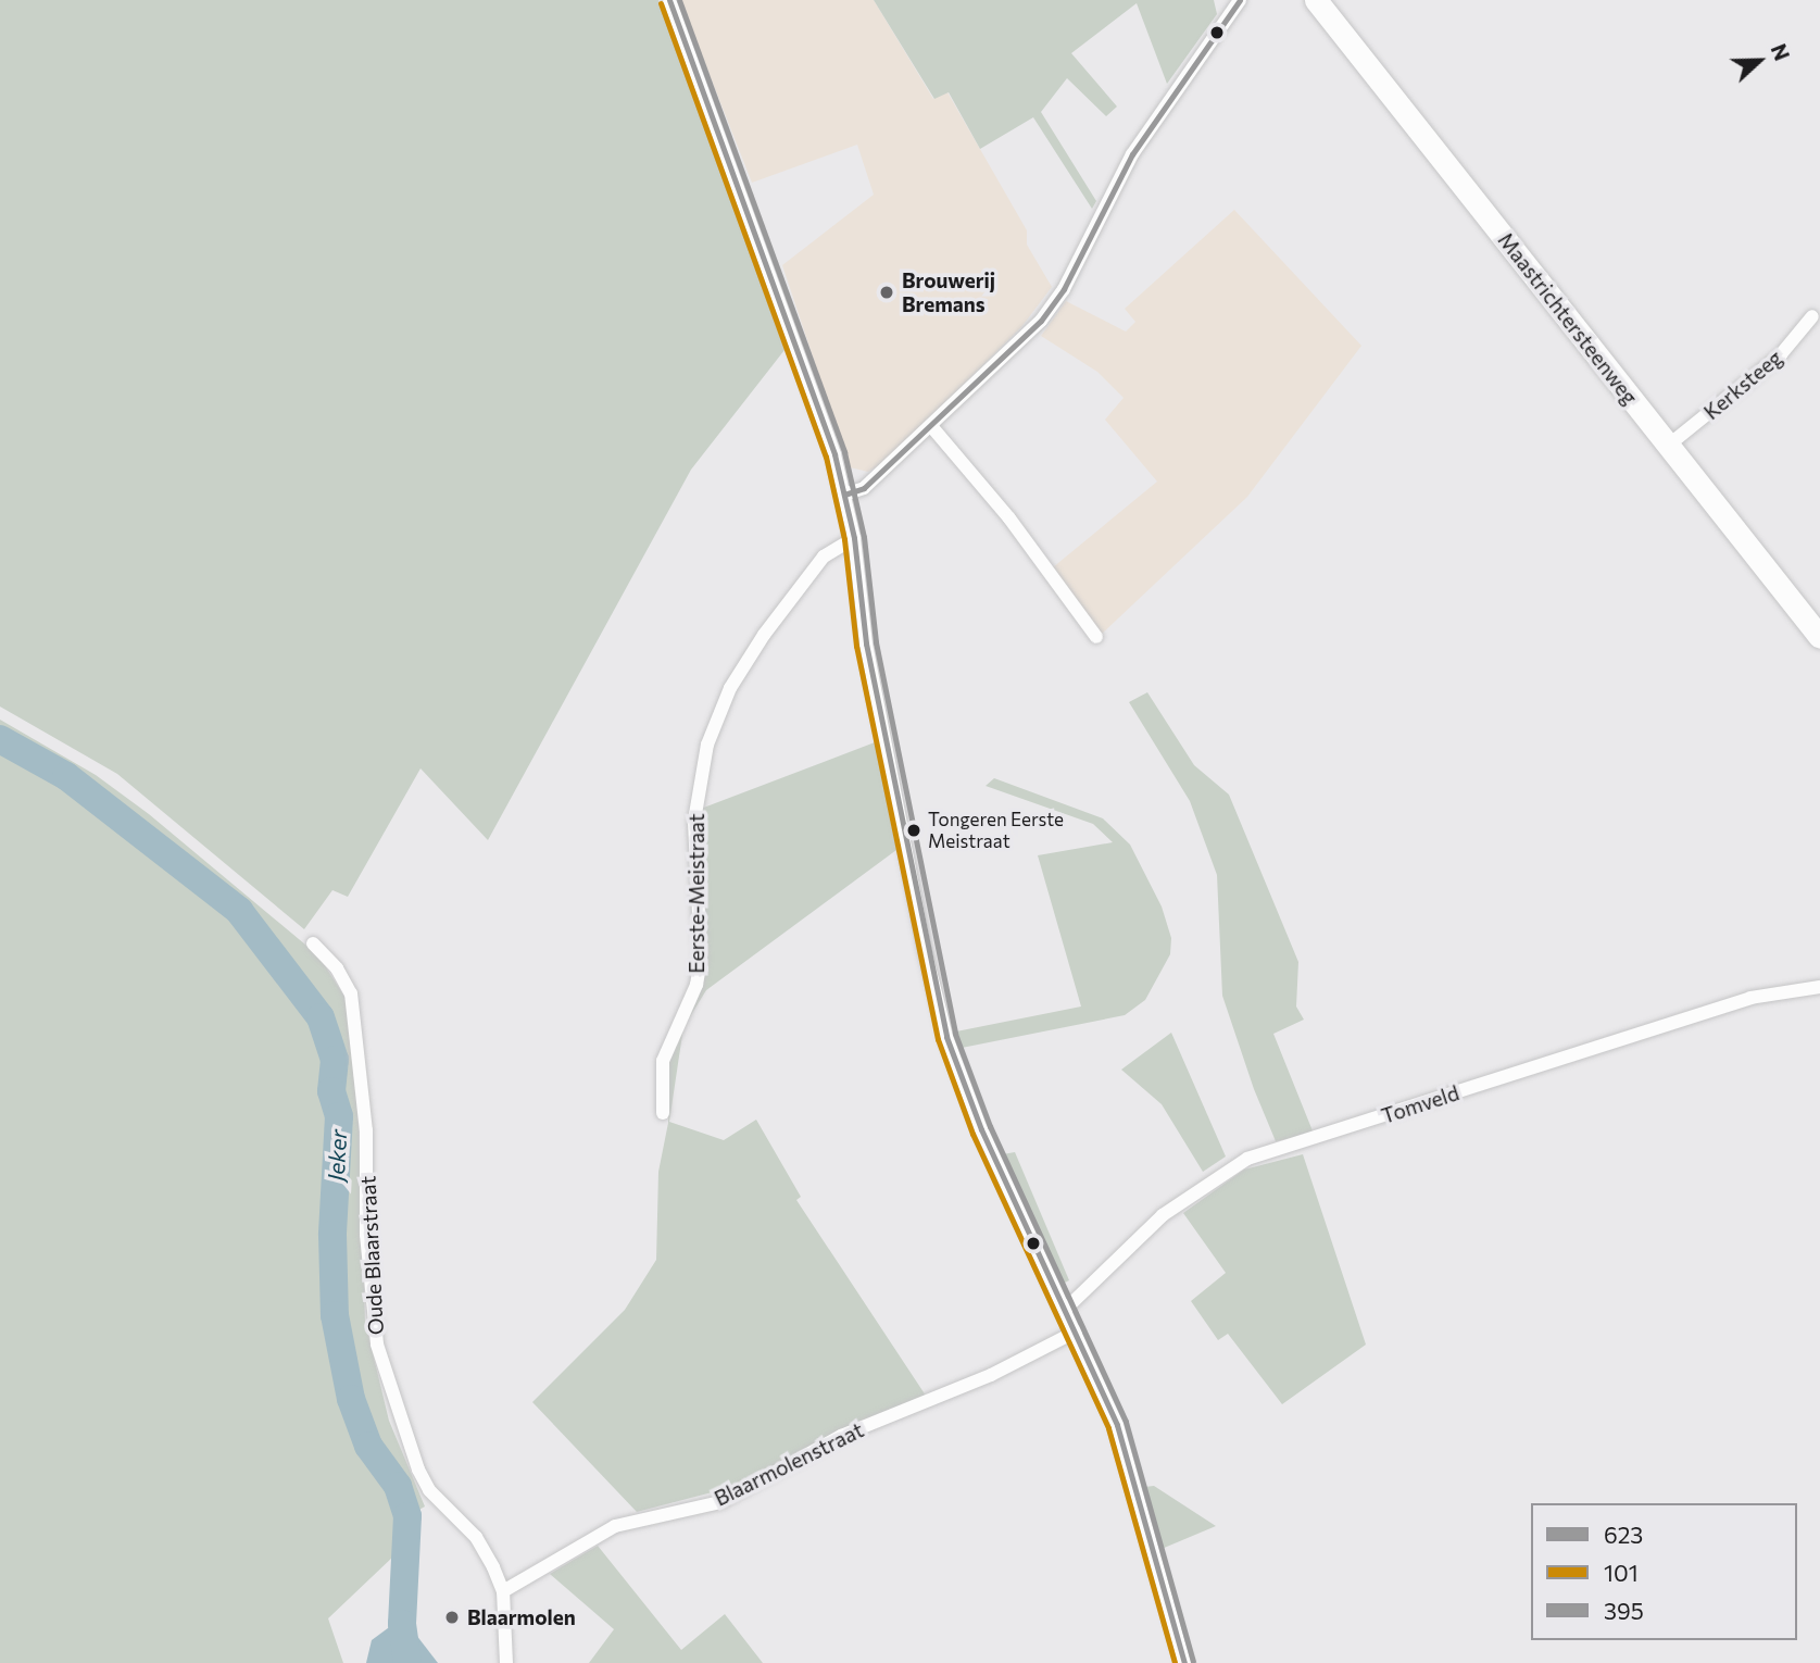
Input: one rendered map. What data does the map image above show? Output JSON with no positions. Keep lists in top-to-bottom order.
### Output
{
  "streets": {
    "main road": ["Maastrichtersteenweg"],
    "street": [
      "Kerksteeg",
      "Eerste-Meistraat",
      "Tomveld",
      "Oude Blaarstraat",
      "Blaarmolenstraat"
    ]
  },
  "crossings": [
    ["Maastrichtersteenweg", "Kerksteeg"],
    ["Oude Blaarstraat", "Blaarmolenstraat"]
  ],
  "water": ["Jeker"],
  "places": ["Brouwerij Bremans", "Tongeren Eerste Meistraat", "Blaarmolen"],
  "lines": ["transit line 623", "transit line 395", "transit line 101"],
  "legend": ["623", "101", "395"],
  "north": "right"
}
